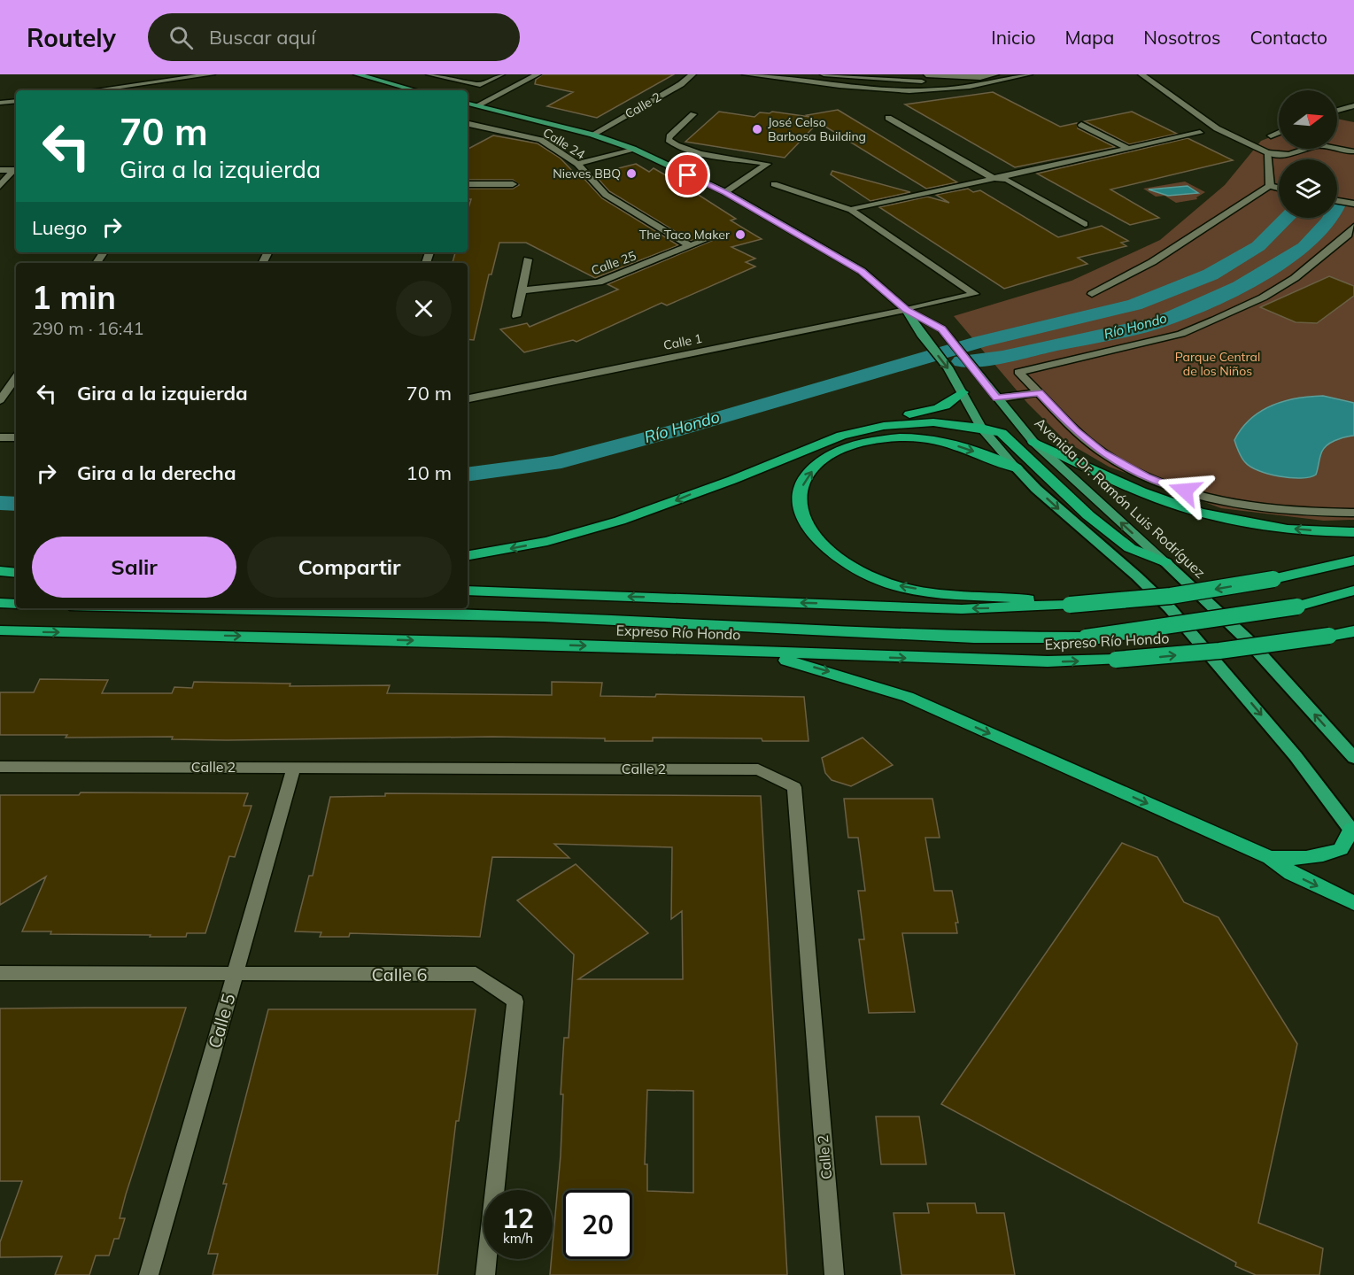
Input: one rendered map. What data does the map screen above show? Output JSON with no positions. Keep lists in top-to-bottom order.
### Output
{
  "streets": {
    "highway": ["Avenida Dr. Ramón Luis Rodríguez", "Expreso Río Hondo"],
    "street": [
      "Calle 2",
      "Calle 24",
      "Calle 25",
      "Calle 1",
      "Calle 6",
      "Calle 5"
    ]
  },
  "crossings": [
    ["Calle 2", "Avenida Dr. Ramón Luis Rodríguez"],
    ["Calle 2", "Calle 5"],
    ["Calle 24", "Calle 25"],
    ["Calle 1", "Avenida Dr. Ramón Luis Rodríguez"],
    ["Calle 6", "Calle 5"]
  ],
  "water": ["Río Hondo"],
  "parks": ["Parque Central de los Niños"],
  "places": ["José Celso Barbosa Building", "Nieves BBQ", "The Taco Maker"],
  "north": "right",
  "page": {
    "header": "Routely",
    "search": "Buscar aquí",
    "nav": [
      "Inicio",
      "Mapa",
      "Nosotros",
      "Contacto"
    ],
    "turn": ["70 m", "Gira a la izquierda"],
    "then": "Luego",
    "heading": ["1 min", "290 m · 16:41"],
    "list": [
      {
        "name": "Gira a la izquierda",
        "value": "70 m"
      },
      {
        "name": "Gira a la derecha",
        "value": "10 m"
      }
    ],
    "buttons": ["Salir", "Compartir"],
    "speed": "12 km/h",
    "limit": "20"
  }
}
